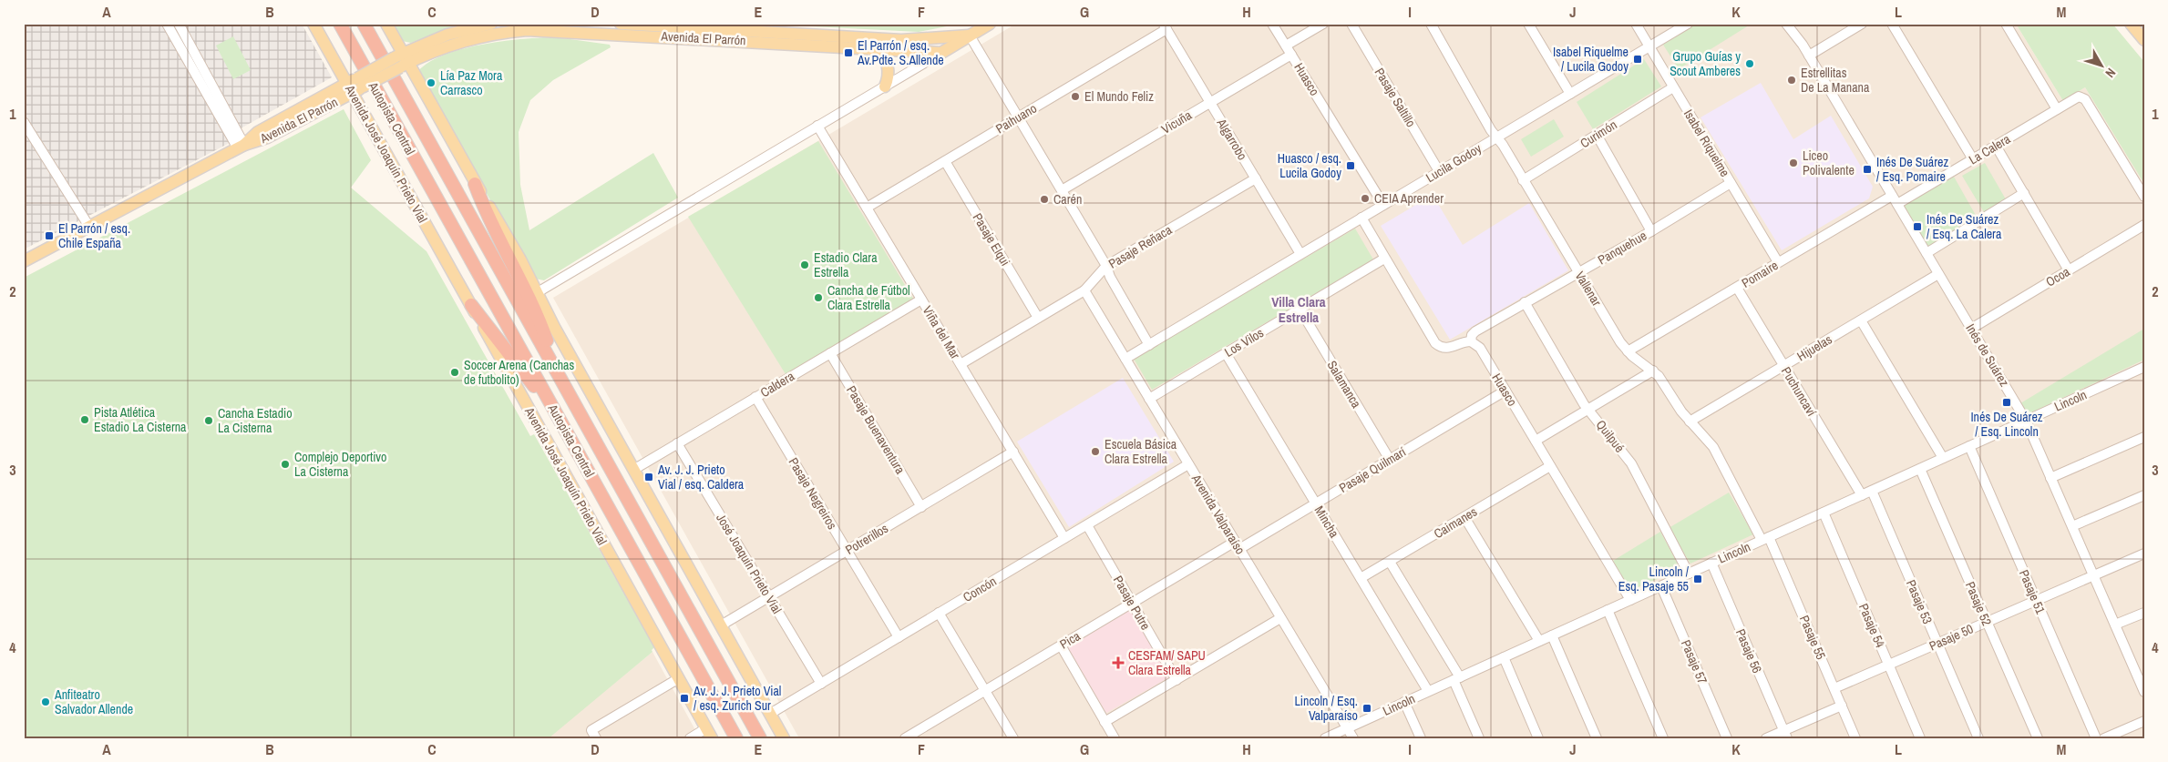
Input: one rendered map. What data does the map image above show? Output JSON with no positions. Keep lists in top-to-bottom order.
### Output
{
  "streets": {
    "highway": ["Autopista Central"],
    "main road": ["Avenida El Parrón", "Avenida José Joaquín Prieto Vial"],
    "street": [
      "Huasco",
      "Pasaje Saltillo",
      "Paihuano",
      "Vicuña",
      "Curimón",
      "Algarrobo",
      "Isabel Riquelme",
      "La Calera",
      "Lucila Godoy",
      "Pasaje Elqui",
      "Pasaje Reñaca",
      "Panquehue",
      "Pomaire",
      "Ocoa",
      "Vallenar",
      "Viña del Mar",
      "Los Vilos",
      "Hijuelas",
      "Inés de Suárez",
      "Caldera",
      "Salamanca",
      "Puchuncaví",
      "Lincoln",
      "Pasaje Buenaventura",
      "Quilpué",
      "Pasaje Quilmarí",
      "Pasaje Negreiros",
      "Avenida Valparaíso",
      "Mincha",
      "Caimanes",
      "Potrerillos",
      "José Joaquín Prieto Vial",
      "Concón",
      "Pasaje 51",
      "Pasaje 53",
      "Pasaje Putre",
      "Pasaje 52",
      "Pasaje 54",
      "Pasaje 55",
      "Pasaje 50",
      "Pica",
      "Pasaje 56",
      "Pasaje 57"
    ]
  },
  "crossings": [
    ["Avenida El Parrón", "Avenida José Joaquín Prieto Vial"],
    ["Huasco", "Vicuña"],
    ["Huasco", "Lucila Godoy"],
    ["Huasco", "Panquehue"],
    ["Huasco", "Lincoln"],
    ["Huasco", "Pasaje Quilmarí"],
    ["Huasco", "Caimanes"],
    ["Pasaje Saltillo", "Lucila Godoy"],
    ["Paihuano", "Algarrobo"],
    ["Paihuano", "Pasaje Elqui"],
    ["Paihuano", "Viña del Mar"],
    ["Vicuña", "Algarrobo"],
    ["Curimón", "Isabel Riquelme"],
    ["Curimón", "Vallenar"],
    ["Algarrobo", "Lucila Godoy"],
    ["Algarrobo", "Pasaje Reñaca"],
    ["Isabel Riquelme", "Lucila Godoy"],
    ["Isabel Riquelme", "Panquehue"],
    ["Isabel Riquelme", "Pomaire"],
    ["La Calera", "Pomaire"],
    ["La Calera", "Inés de Suárez"],
    ["Lucila Godoy", "Vallenar"],
    ["Lucila Godoy", "Avenida Valparaíso"],
    ["Pasaje Elqui", "Pasaje Reñaca"],
    ["Pasaje Reñaca", "Viña del Mar"],
    ["Pasaje Reñaca", "Avenida Valparaíso"],
    ["Panquehue", "Vallenar"],
    ["Panquehue", "Quilpué"],
    ["Pomaire", "Vallenar"],
    ["Pomaire", "Inés de Suárez"],
    ["Pomaire", "Puchuncaví"],
    ["Ocoa", "Inés de Suárez"],
    ["Vallenar", "Hijuelas"],
    ["Vallenar", "Lincoln"],
    ["Vallenar", "Pasaje 55"],
    ["Viña del Mar", "Caldera"],
    ["Viña del Mar", "Potrerillos"],
    ["Viña del Mar", "Concón"],
    ["Los Vilos", "Salamanca"],
    ["Los Vilos", "Avenida Valparaíso"],
    ["Los Vilos", "Mincha"],
    ["Hijuelas", "Inés de Suárez"],
    ["Hijuelas", "Puchuncaví"],
    ["Inés de Suárez", "Lincoln"],
    ["Inés de Suárez", "Pasaje 50"],
    ["Caldera", "Pasaje Buenaventura"],
    ["Caldera", "Pasaje Negreiros"],
    ["Caldera", "José Joaquín Prieto Vial"],
    ["Salamanca", "Pasaje Quilmarí"],
    ["Puchuncaví", "Lincoln"],
    ["Lincoln", "Quilpué"],
    ["Lincoln", "Avenida Valparaíso"],
    ["Lincoln", "Mincha"],
    ["Lincoln", "Pasaje 51"],
    ["Lincoln", "Pasaje 53"],
    ["Lincoln", "Pasaje 52"],
    ["Lincoln", "Pasaje 54"],
    ["Lincoln", "Pasaje 55"],
    ["Lincoln", "Pasaje 56"],
    ["Lincoln", "Pasaje 57"],
    ["Pasaje Buenaventura", "Potrerillos"],
    ["Pasaje Quilmarí", "Avenida Valparaíso"],
    ["Pasaje Quilmarí", "Mincha"],
    ["Pasaje Quilmarí", "Pica"],
    ["Pasaje Negreiros", "Potrerillos"],
    ["Pasaje Negreiros", "Concón"],
    ["Avenida Valparaíso", "Concón"],
    ["Avenida Valparaíso", "Pica"],
    ["Mincha", "Caimanes"],
    ["Potrerillos", "José Joaquín Prieto Vial"],
    ["José Joaquín Prieto Vial", "Concón"],
    ["Concón", "Pasaje Putre"],
    ["Pasaje 51", "Pasaje 50"],
    ["Pasaje 53", "Pasaje 50"],
    ["Pasaje Putre", "Pica"],
    ["Pasaje 52", "Pasaje 50"],
    ["Pasaje 54", "Pasaje 50"],
    ["Pasaje 55", "Pasaje 50"]
  ],
  "districts": ["Villa Clara Estrella"],
  "places": {
    "transit": [
      "El Parrón / esq. Av.Pdte. S.Allende",
      "Isabel Riquelme / Lucila Godoy",
      "Huasco / esq. Lucila Godoy",
      "Inés De Suárez / Esq. Pomaire",
      "Inés De Suárez / Esq. La Calera",
      "El Parrón / esq. Chile España",
      "Inés De Suárez / Esq. Lincoln",
      "Av. J. J. Prieto Vial / esq. Caldera",
      "Lincoln / Esq. Pasaje 55",
      "Av. J. J. Prieto Vial / esq. Zurich Sur",
      "Lincoln / Esq. Valparaíso"
    ],
    "other": [
      "Grupo Guías y Scout Amberes",
      "Estrellitas De La Manana",
      "Lía Paz Mora Carrasco",
      "El Mundo Feliz",
      "Liceo Polivalente",
      "CEIA Aprender",
      "Carén",
      "Estadio Clara Estrella",
      "Cancha de Fútbol Clara Estrella",
      "Soccer Arena (Canchas de futbolito)",
      "Pista Atlética Estadio La Cisterna",
      "Cancha Estadio La Cisterna",
      "Escuela Básica Clara Estrella",
      "Complejo Deportivo La Cisterna",
      "Anfiteatro Salvador Allende"
    ],
    "health": ["CESFAM/ SAPU Clara Estrella"]
  },
  "north": "bottom right",
  "grid": {
    "columns": [
      "A",
      "B",
      "C",
      "D",
      "E",
      "F",
      "G",
      "H",
      "I",
      "J",
      "K",
      "L",
      "M"
    ],
    "rows": [
      "1",
      "2",
      "3",
      "4"
    ]
  }
}
